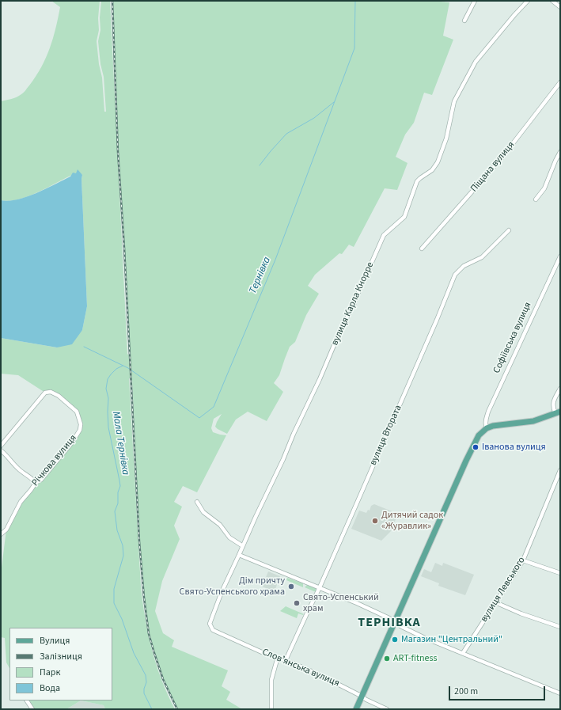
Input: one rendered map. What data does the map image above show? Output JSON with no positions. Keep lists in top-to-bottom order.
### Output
{
  "streets": {
    "street": [
      "Піщана вулиця",
      "вулиця Карла Кнорре",
      "Софіївська вулиця",
      "вулиця Втората",
      "Річкова вулиця",
      "вулиця Левського",
      "Словʼянська вулиця"
    ]
  },
  "crossings": [
    ["вулиця Карла Кнорре", "Словʼянська вулиця"],
    ["вулиця Втората", "Словʼянська вулиця"]
  ],
  "districts": ["ТЕРНІВКА"],
  "water": ["Тернівка", "Мала Тернівка"],
  "places": [
    "Іванова вулиця",
    "Дитячий садок «Журавлик»",
    "Дім причту Свято-Успенського храма",
    "Свято-Успенський храм",
    "Магазин \"Центральний\"",
    "ART-fitness"
  ],
  "legend": [
    "Вулиця",
    "Залізниця",
    "Парк",
    "Вода"
  ],
  "scale_bar": "200 m"
}
